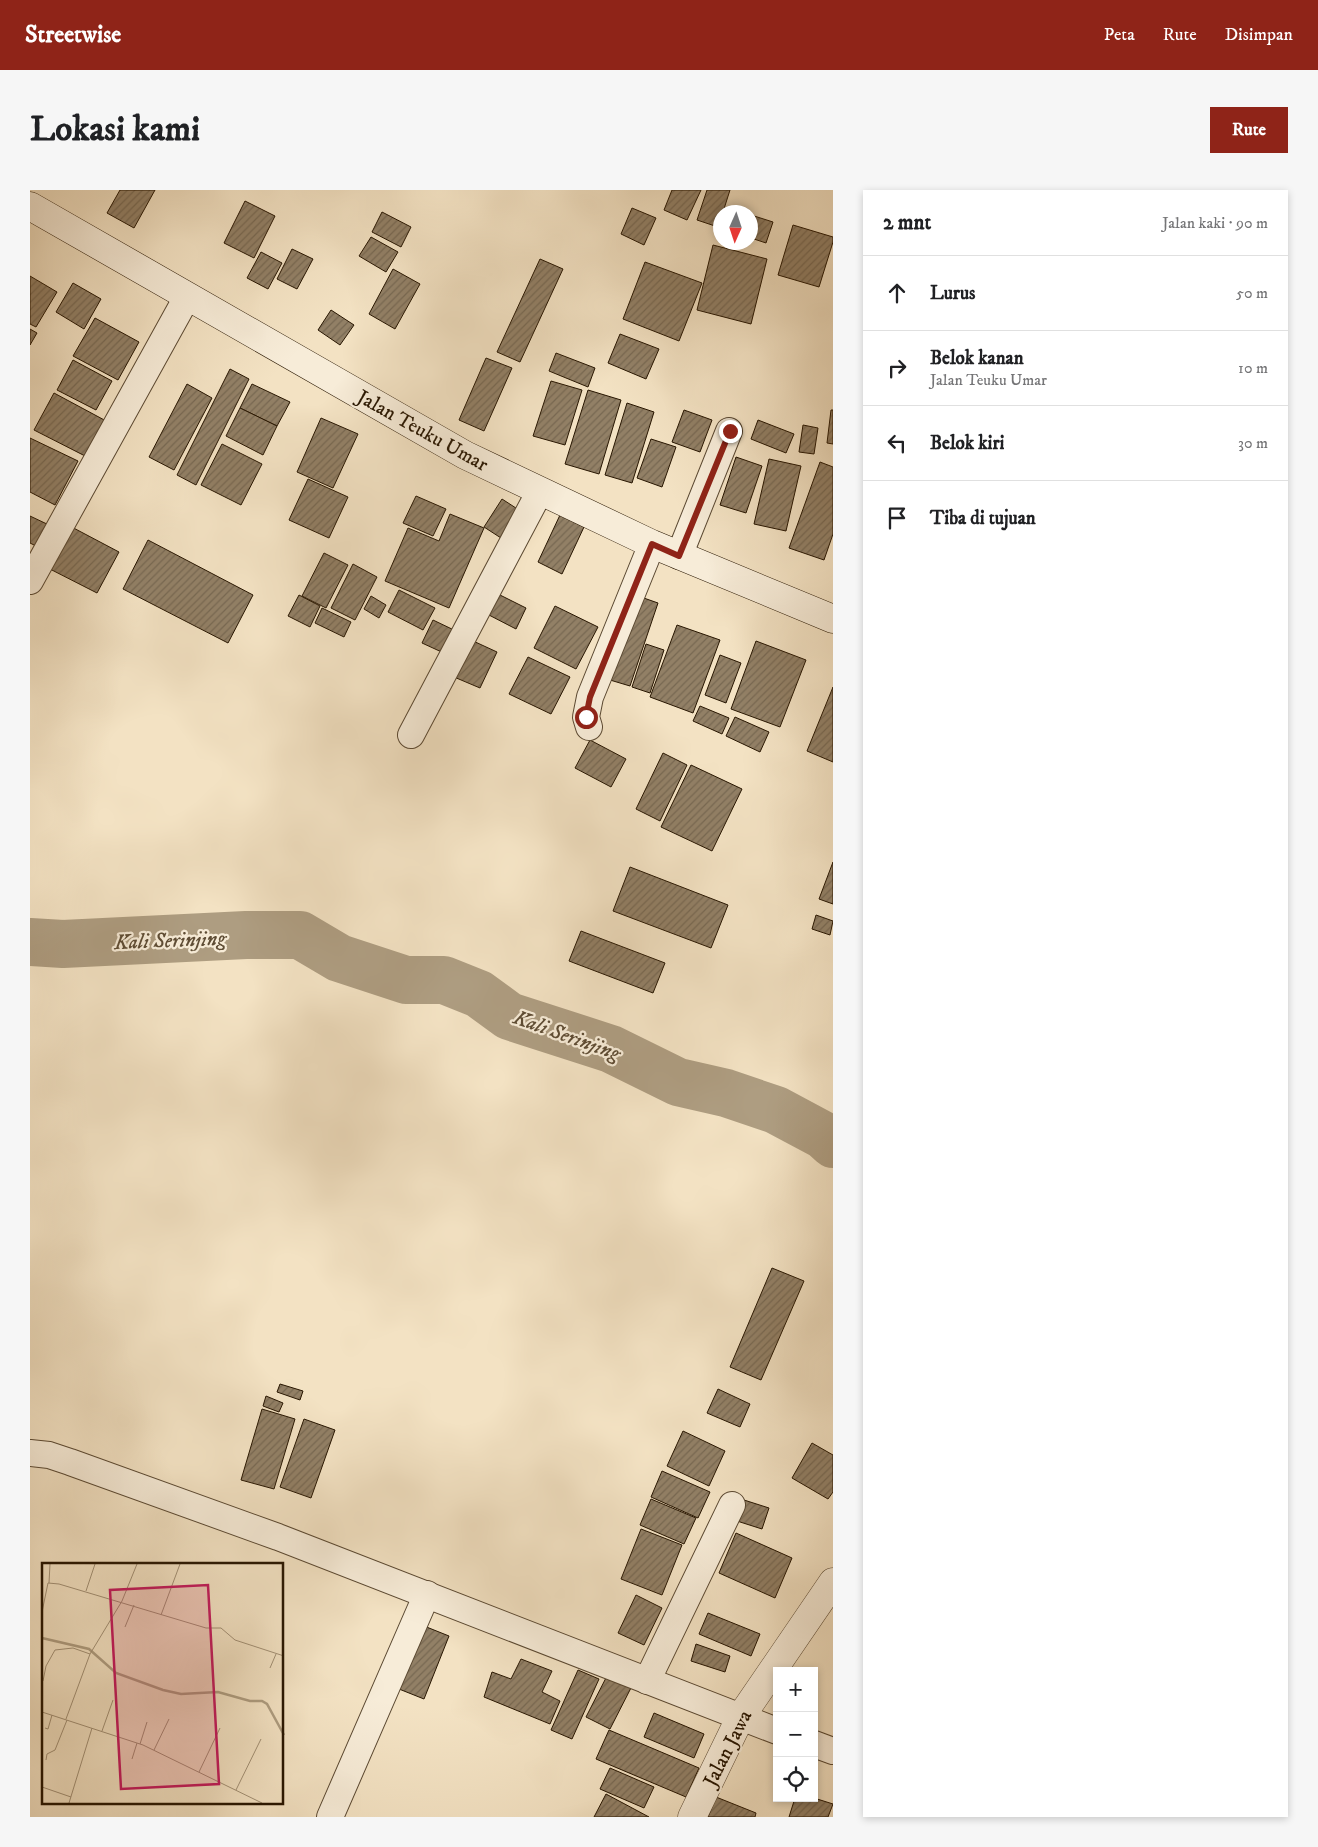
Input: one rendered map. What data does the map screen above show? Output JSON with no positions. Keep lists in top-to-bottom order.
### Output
{
  "streets": {
    "main road": ["Jalan Teuku Umar", "Jalan Jawa"]
  },
  "water": ["Kali Serinjing"],
  "north": "bottom",
  "page": {
    "header": "Streetwise",
    "nav": ["Peta", "Rute", "Disimpan"],
    "buttons": "Rute",
    "title": "Lokasi kami",
    "heading": ["2 mnt", "Jalan kaki · 90 m"],
    "list": [
      ["Lurus", "50 m"],
      ["Belok kanan", "Jalan Teuku Umar", "10 m"],
      ["Belok kiri", "30 m"],
      "Tiba di tujuan"
    ],
    "map_buttons": ["+", "−"]
  }
}
